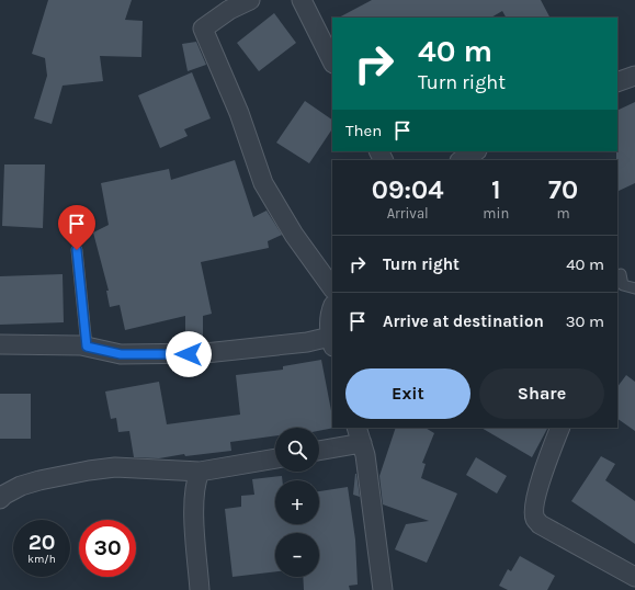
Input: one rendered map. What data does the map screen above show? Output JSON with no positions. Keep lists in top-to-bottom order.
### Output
{
  "page": {
    "turn": ["40 m", "Turn right"],
    "then": "Then",
    "eta": [
      "09:04",
      "Arrival",
      "1",
      "min",
      "70",
      "m"
    ],
    "list": [
      {
        "name": "Turn right",
        "value": "40 m"
      },
      {
        "name": "Arrive at destination",
        "value": "30 m"
      }
    ],
    "buttons": ["Exit", "Share"],
    "map_buttons": ["+", "−"],
    "speed": "20 km/h",
    "limit": "30"
  }
}
